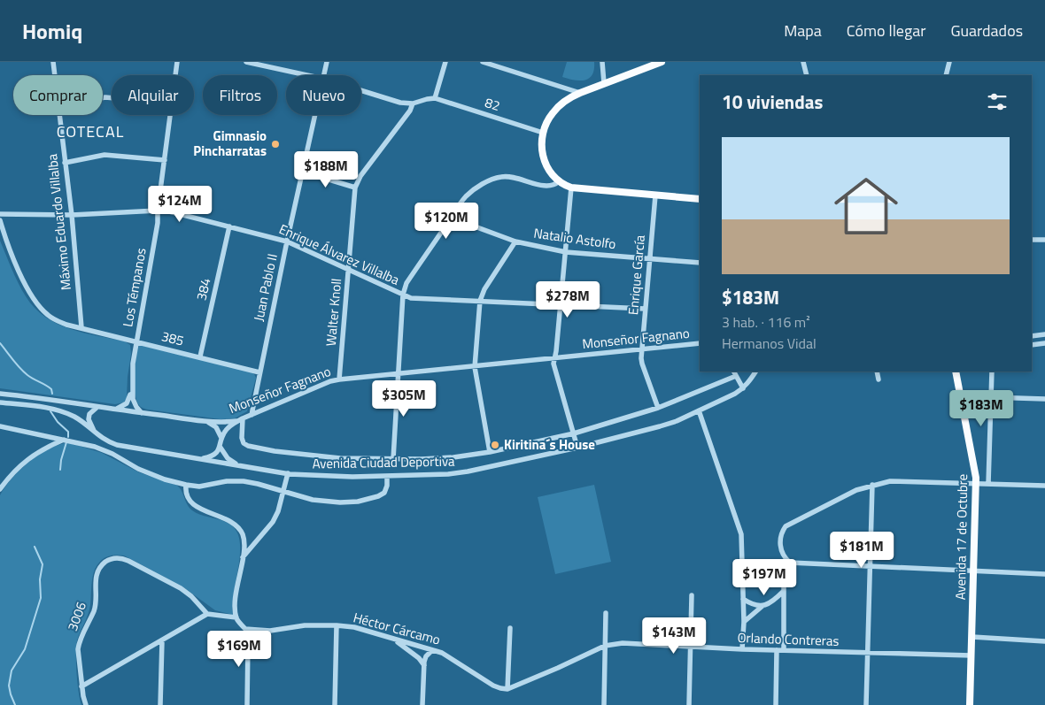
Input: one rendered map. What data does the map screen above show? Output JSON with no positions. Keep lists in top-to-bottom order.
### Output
{
  "streets": {
    "main road": ["Avenida 17 de Octubre"],
    "street": [
      "82",
      "Máximo Eduardo Villalba",
      "Natalio Astolfo",
      "Enrique Álvarez Villalba",
      "Enrique García",
      "Los Témpanos",
      "Juan Pablo II",
      "384",
      "Walter Knoll",
      "385",
      "Monseñor Fagnano",
      "Avenida Ciudad Deportiva",
      "3006",
      "Héctor Cárcamo",
      "Orlando Contreras"
    ]
  },
  "crossings": [
    ["Máximo Eduardo Villalba", "Enrique Álvarez Villalba"],
    ["Máximo Eduardo Villalba", "385"],
    ["Natalio Astolfo", "Enrique García"],
    ["Enrique Álvarez Villalba", "Enrique García"],
    ["Enrique Álvarez Villalba", "Los Témpanos"],
    ["Enrique Álvarez Villalba", "Juan Pablo II"],
    ["Enrique Álvarez Villalba", "384"],
    ["Enrique Álvarez Villalba", "Walter Knoll"],
    ["Enrique García", "Monseñor Fagnano"],
    ["Enrique García", "Avenida Ciudad Deportiva"],
    ["Los Témpanos", "385"],
    ["Los Témpanos", "Monseñor Fagnano"],
    ["Juan Pablo II", "385"],
    ["Juan Pablo II", "Monseñor Fagnano"],
    ["384", "385"],
    ["Walter Knoll", "Monseñor Fagnano"],
    ["Monseñor Fagnano", "Avenida Ciudad Deportiva"],
    ["Avenida 17 de Octubre", "Orlando Contreras"]
  ],
  "districts": ["COTECAL"],
  "places": ["Gimnasio Pincharratas", "Kiritina´s House"],
  "page": {
    "header": "Homiq",
    "nav": ["Mapa", "Cómo llegar", "Guardados"],
    "chip": [
      "Comprar",
      "Alquilar",
      "Filtros",
      "Nuevo"
    ],
    "heading": "10 viviendas",
    "list": [
      {
        "name": "$183M",
        "note": "3 hab. · 116 m² · Hermanos Vidal"
      }
    ],
    "price": [
      "$188M",
      "$124M",
      "$120M",
      "$278M",
      "$305M",
      "$183M",
      "$181M",
      "$197M",
      "$143M",
      "$169M"
    ]
  }
}
